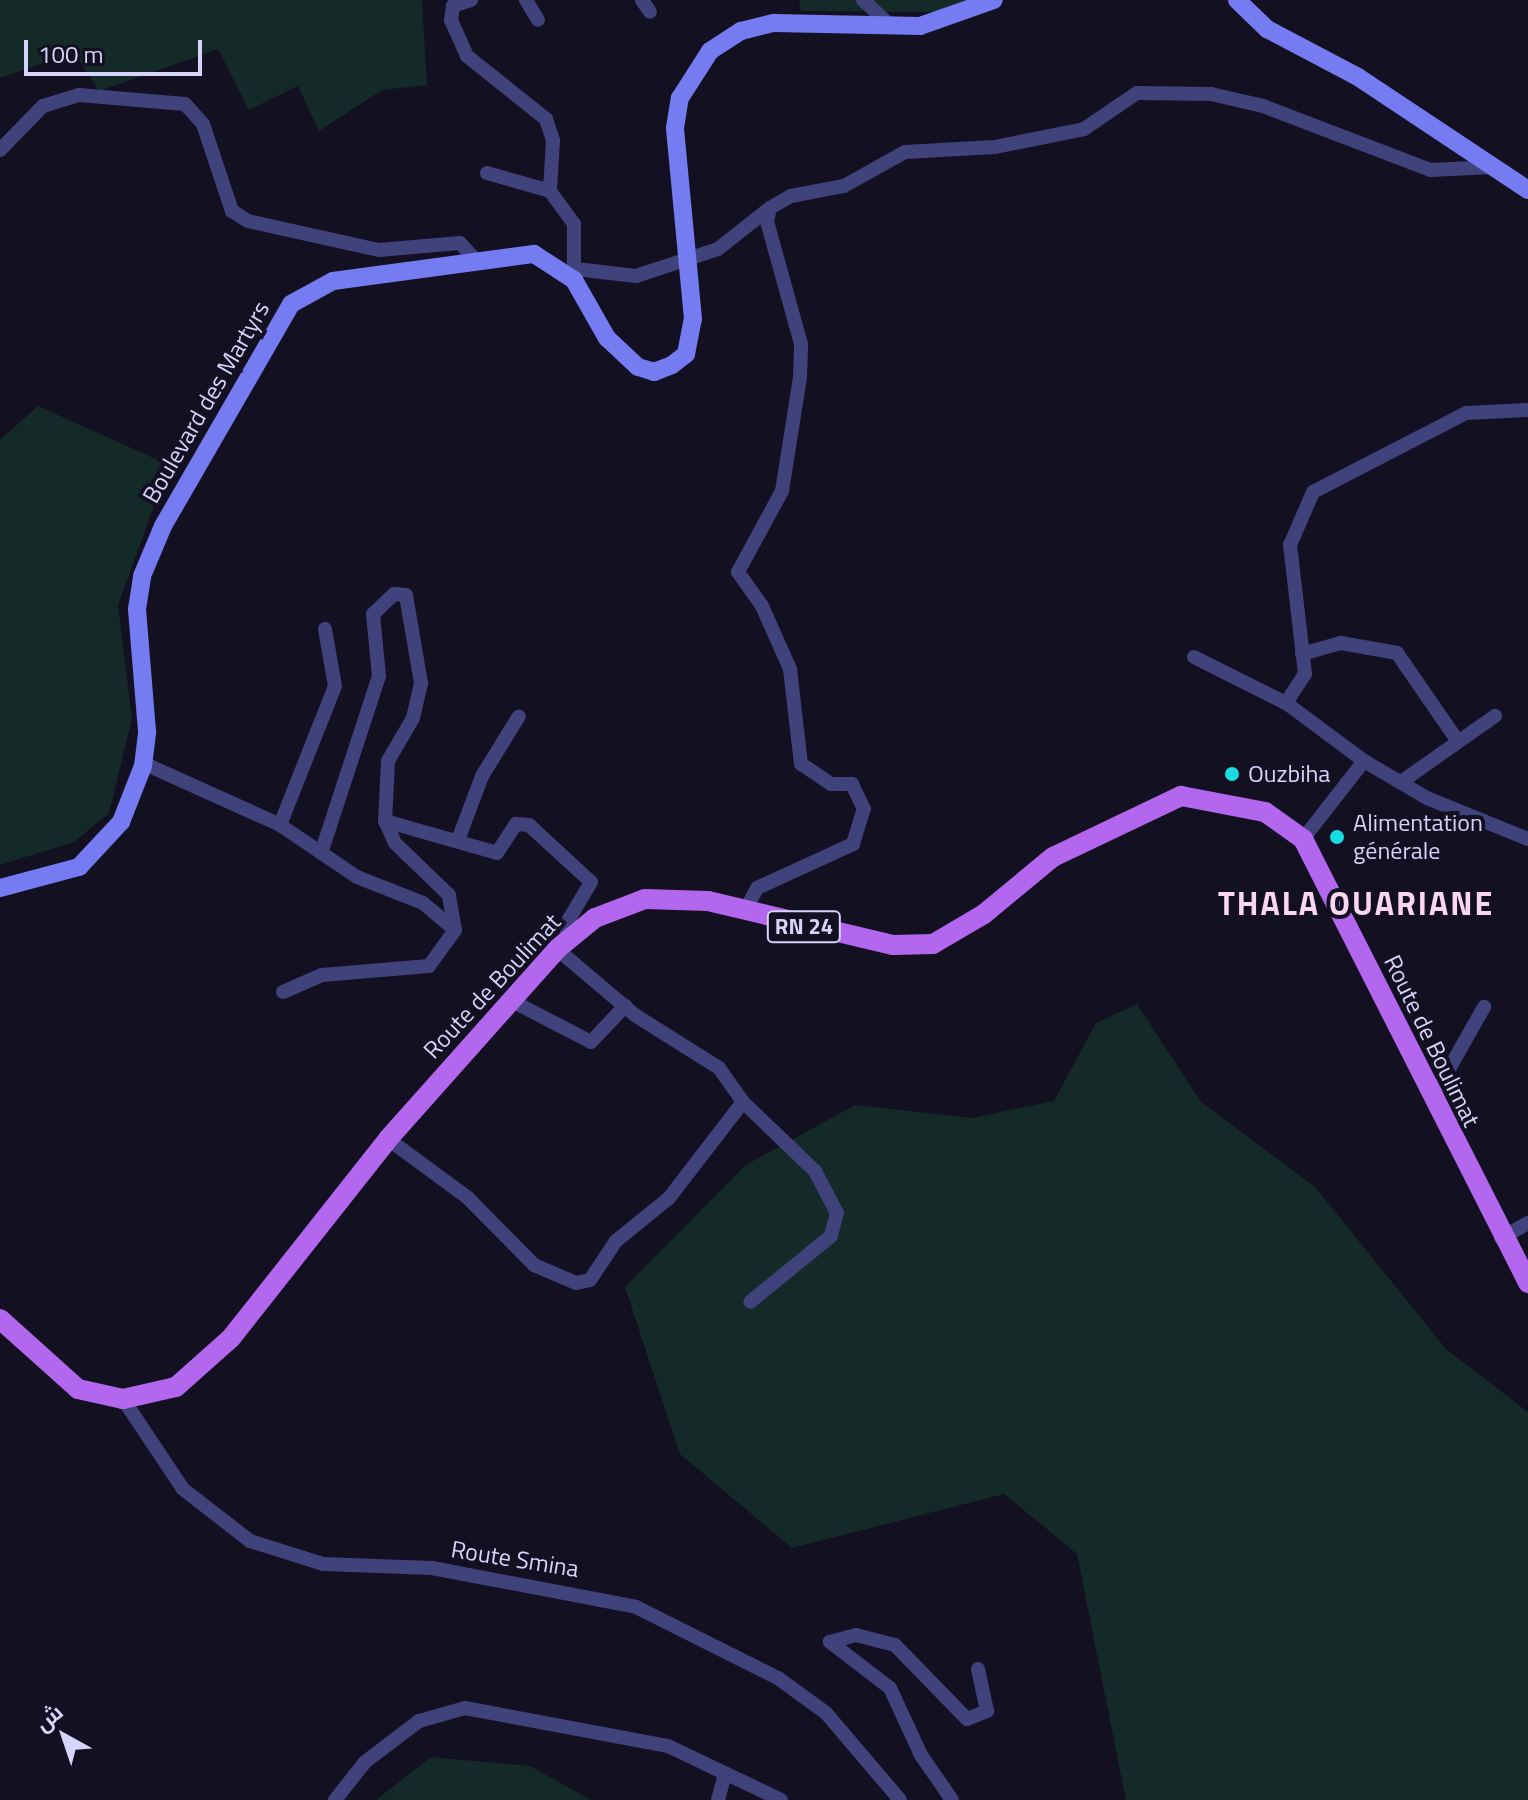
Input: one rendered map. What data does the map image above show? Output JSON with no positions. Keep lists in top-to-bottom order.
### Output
{
  "streets": {
    "main road": ["Boulevard des Martyrs", "RN 24", "Route de Boulimat"],
    "street": ["Route Smina"]
  },
  "crossings": [
    ["Route de Boulimat", "Route Smina"]
  ],
  "districts": ["THALA OUARIANE"],
  "places": ["Ouzbiha", "Alimentation générale"],
  "scale_bar": "100 m",
  "north": "top left"
}
